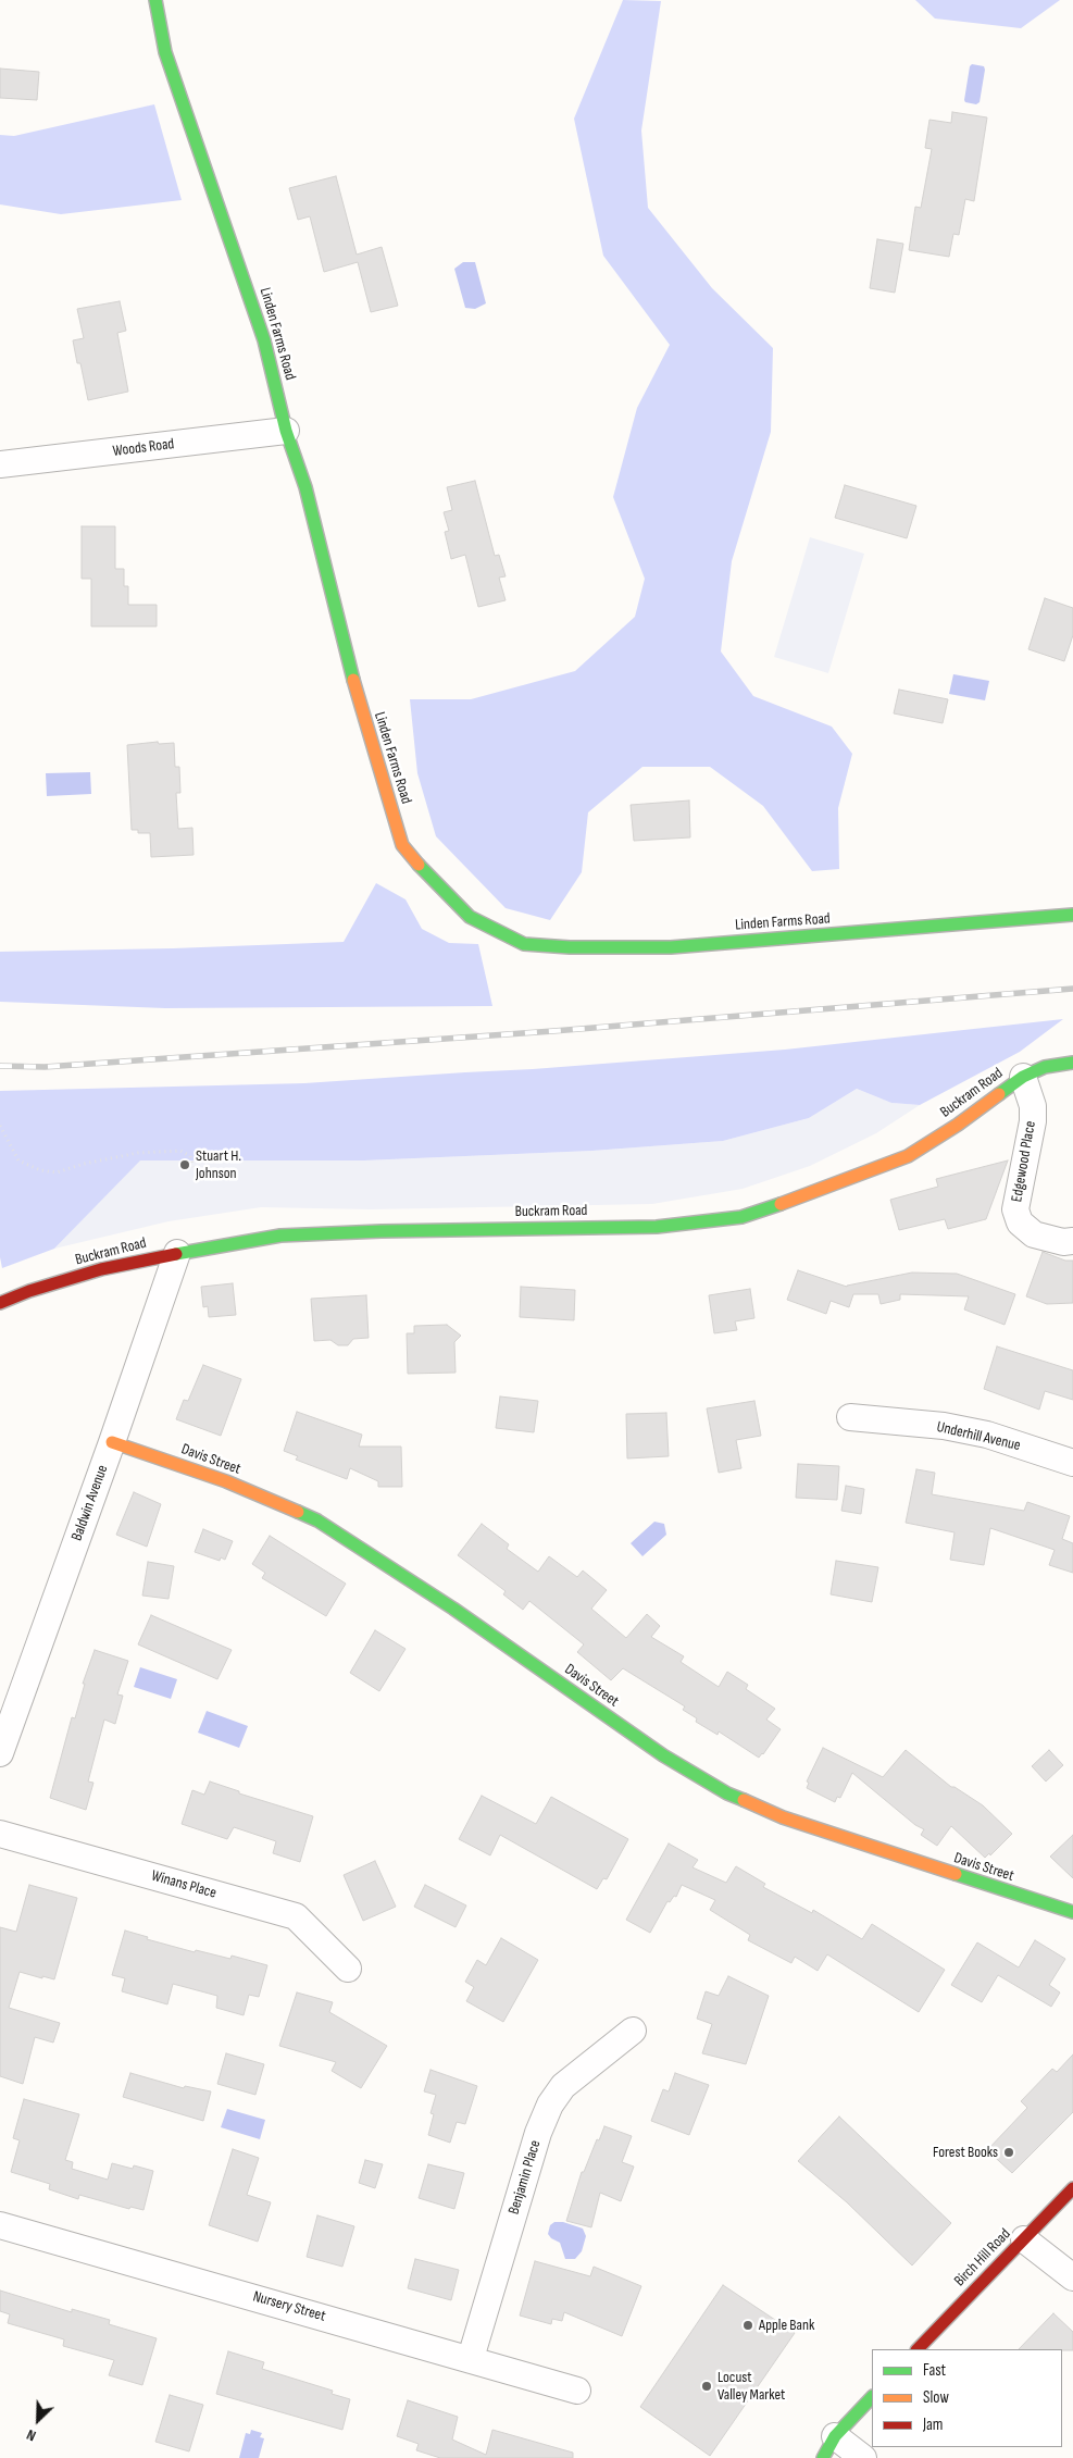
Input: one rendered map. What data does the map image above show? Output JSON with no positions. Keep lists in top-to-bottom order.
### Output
{
  "streets": {
    "street": [
      "Linden Farms Road",
      "Woods Road",
      "Buckram Road",
      "Edgewood Place",
      "Underhill Avenue",
      "Davis Street",
      "Baldwin Avenue",
      "Winans Place",
      "Benjamin Place",
      "Birch Hill Road",
      "Nursery Street"
    ]
  },
  "crossings": [
    ["Linden Farms Road", "Woods Road"],
    ["Buckram Road", "Edgewood Place"],
    ["Buckram Road", "Baldwin Avenue"],
    ["Davis Street", "Baldwin Avenue"],
    ["Benjamin Place", "Nursery Street"]
  ],
  "places": [
    "Stuart H. Johnson",
    "Forest Books",
    "Apple Bank",
    "Locust Valley Market"
  ],
  "legend": ["Fast", "Slow", "Jam"],
  "north": "bottom left"
}
